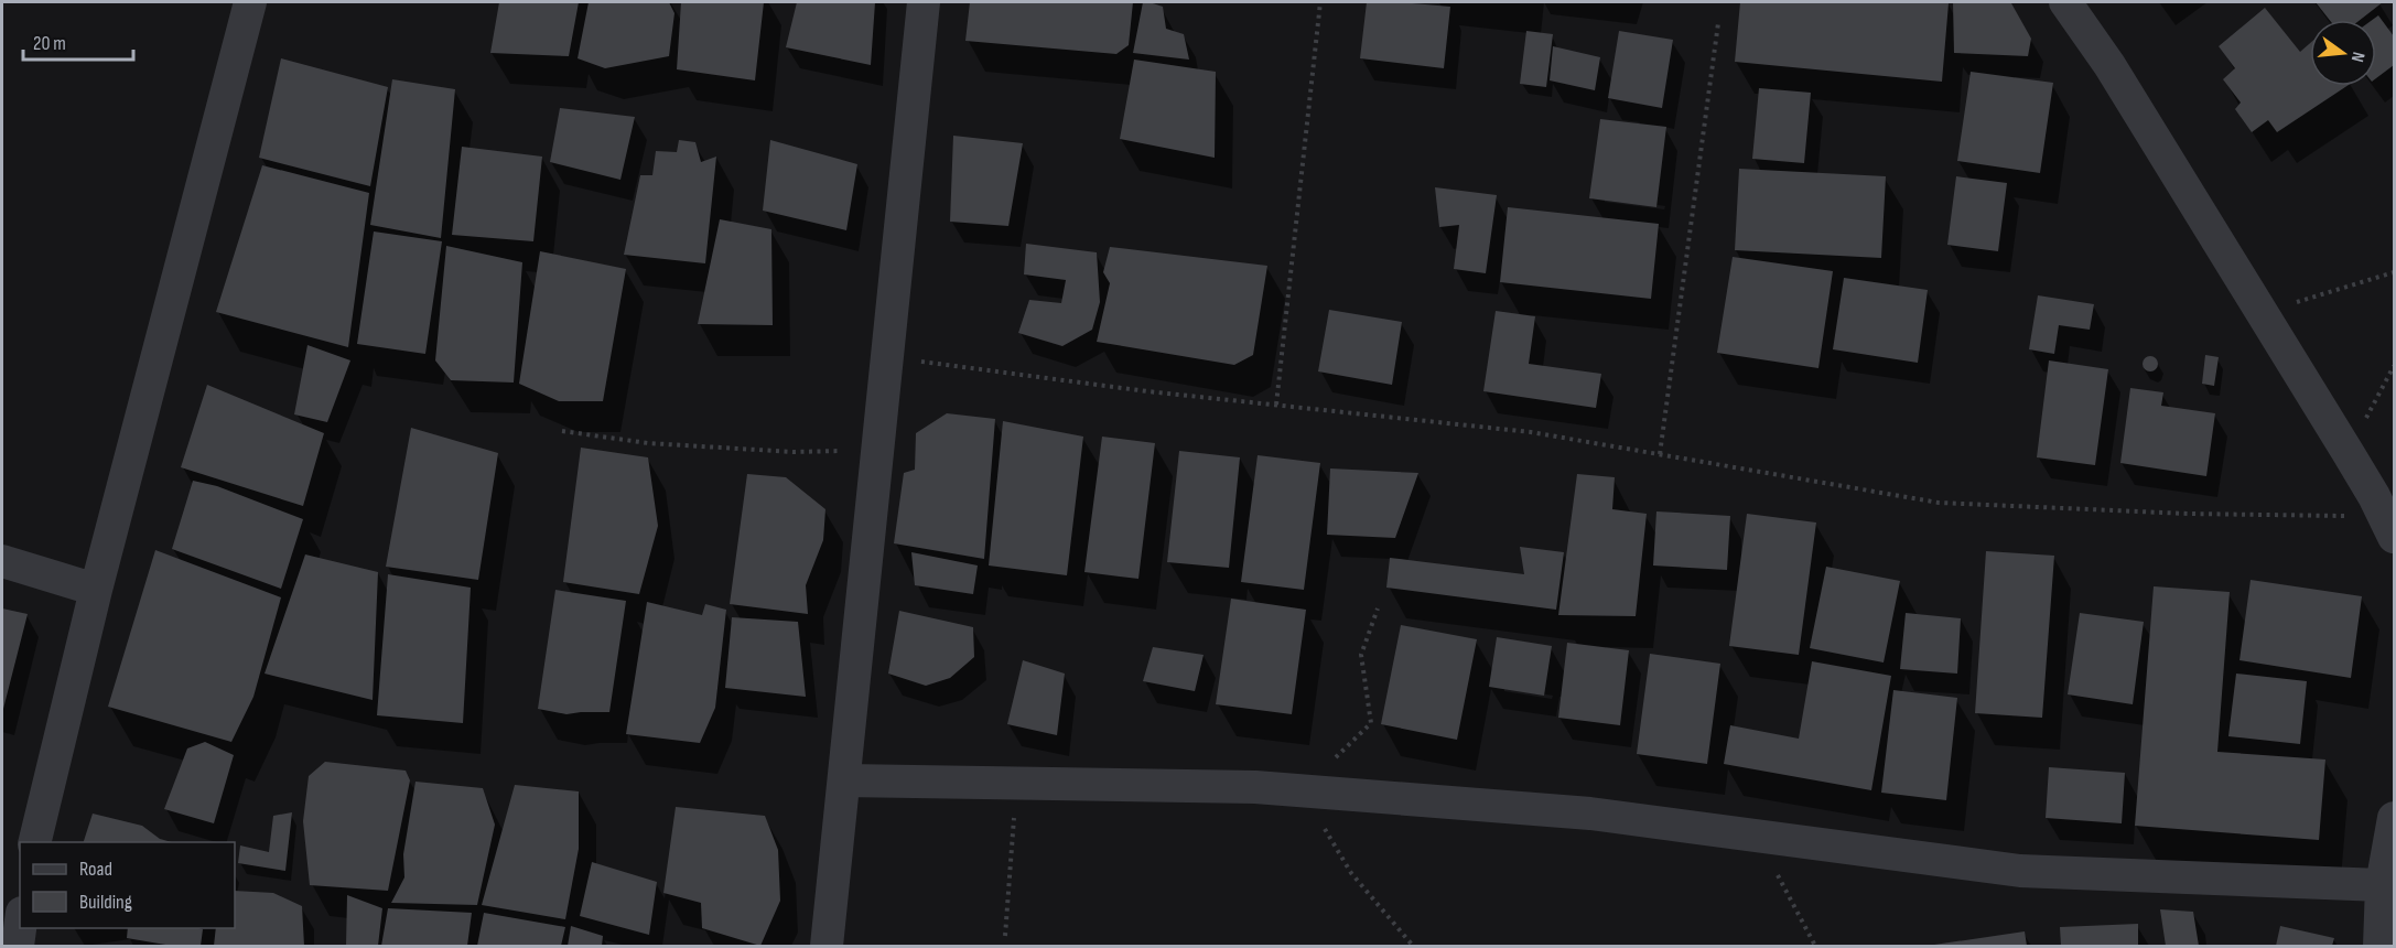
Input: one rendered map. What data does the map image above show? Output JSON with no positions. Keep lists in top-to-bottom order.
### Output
{
  "legend": ["Road", "Building"],
  "scale_bar": "20 m",
  "north": "right"
}
